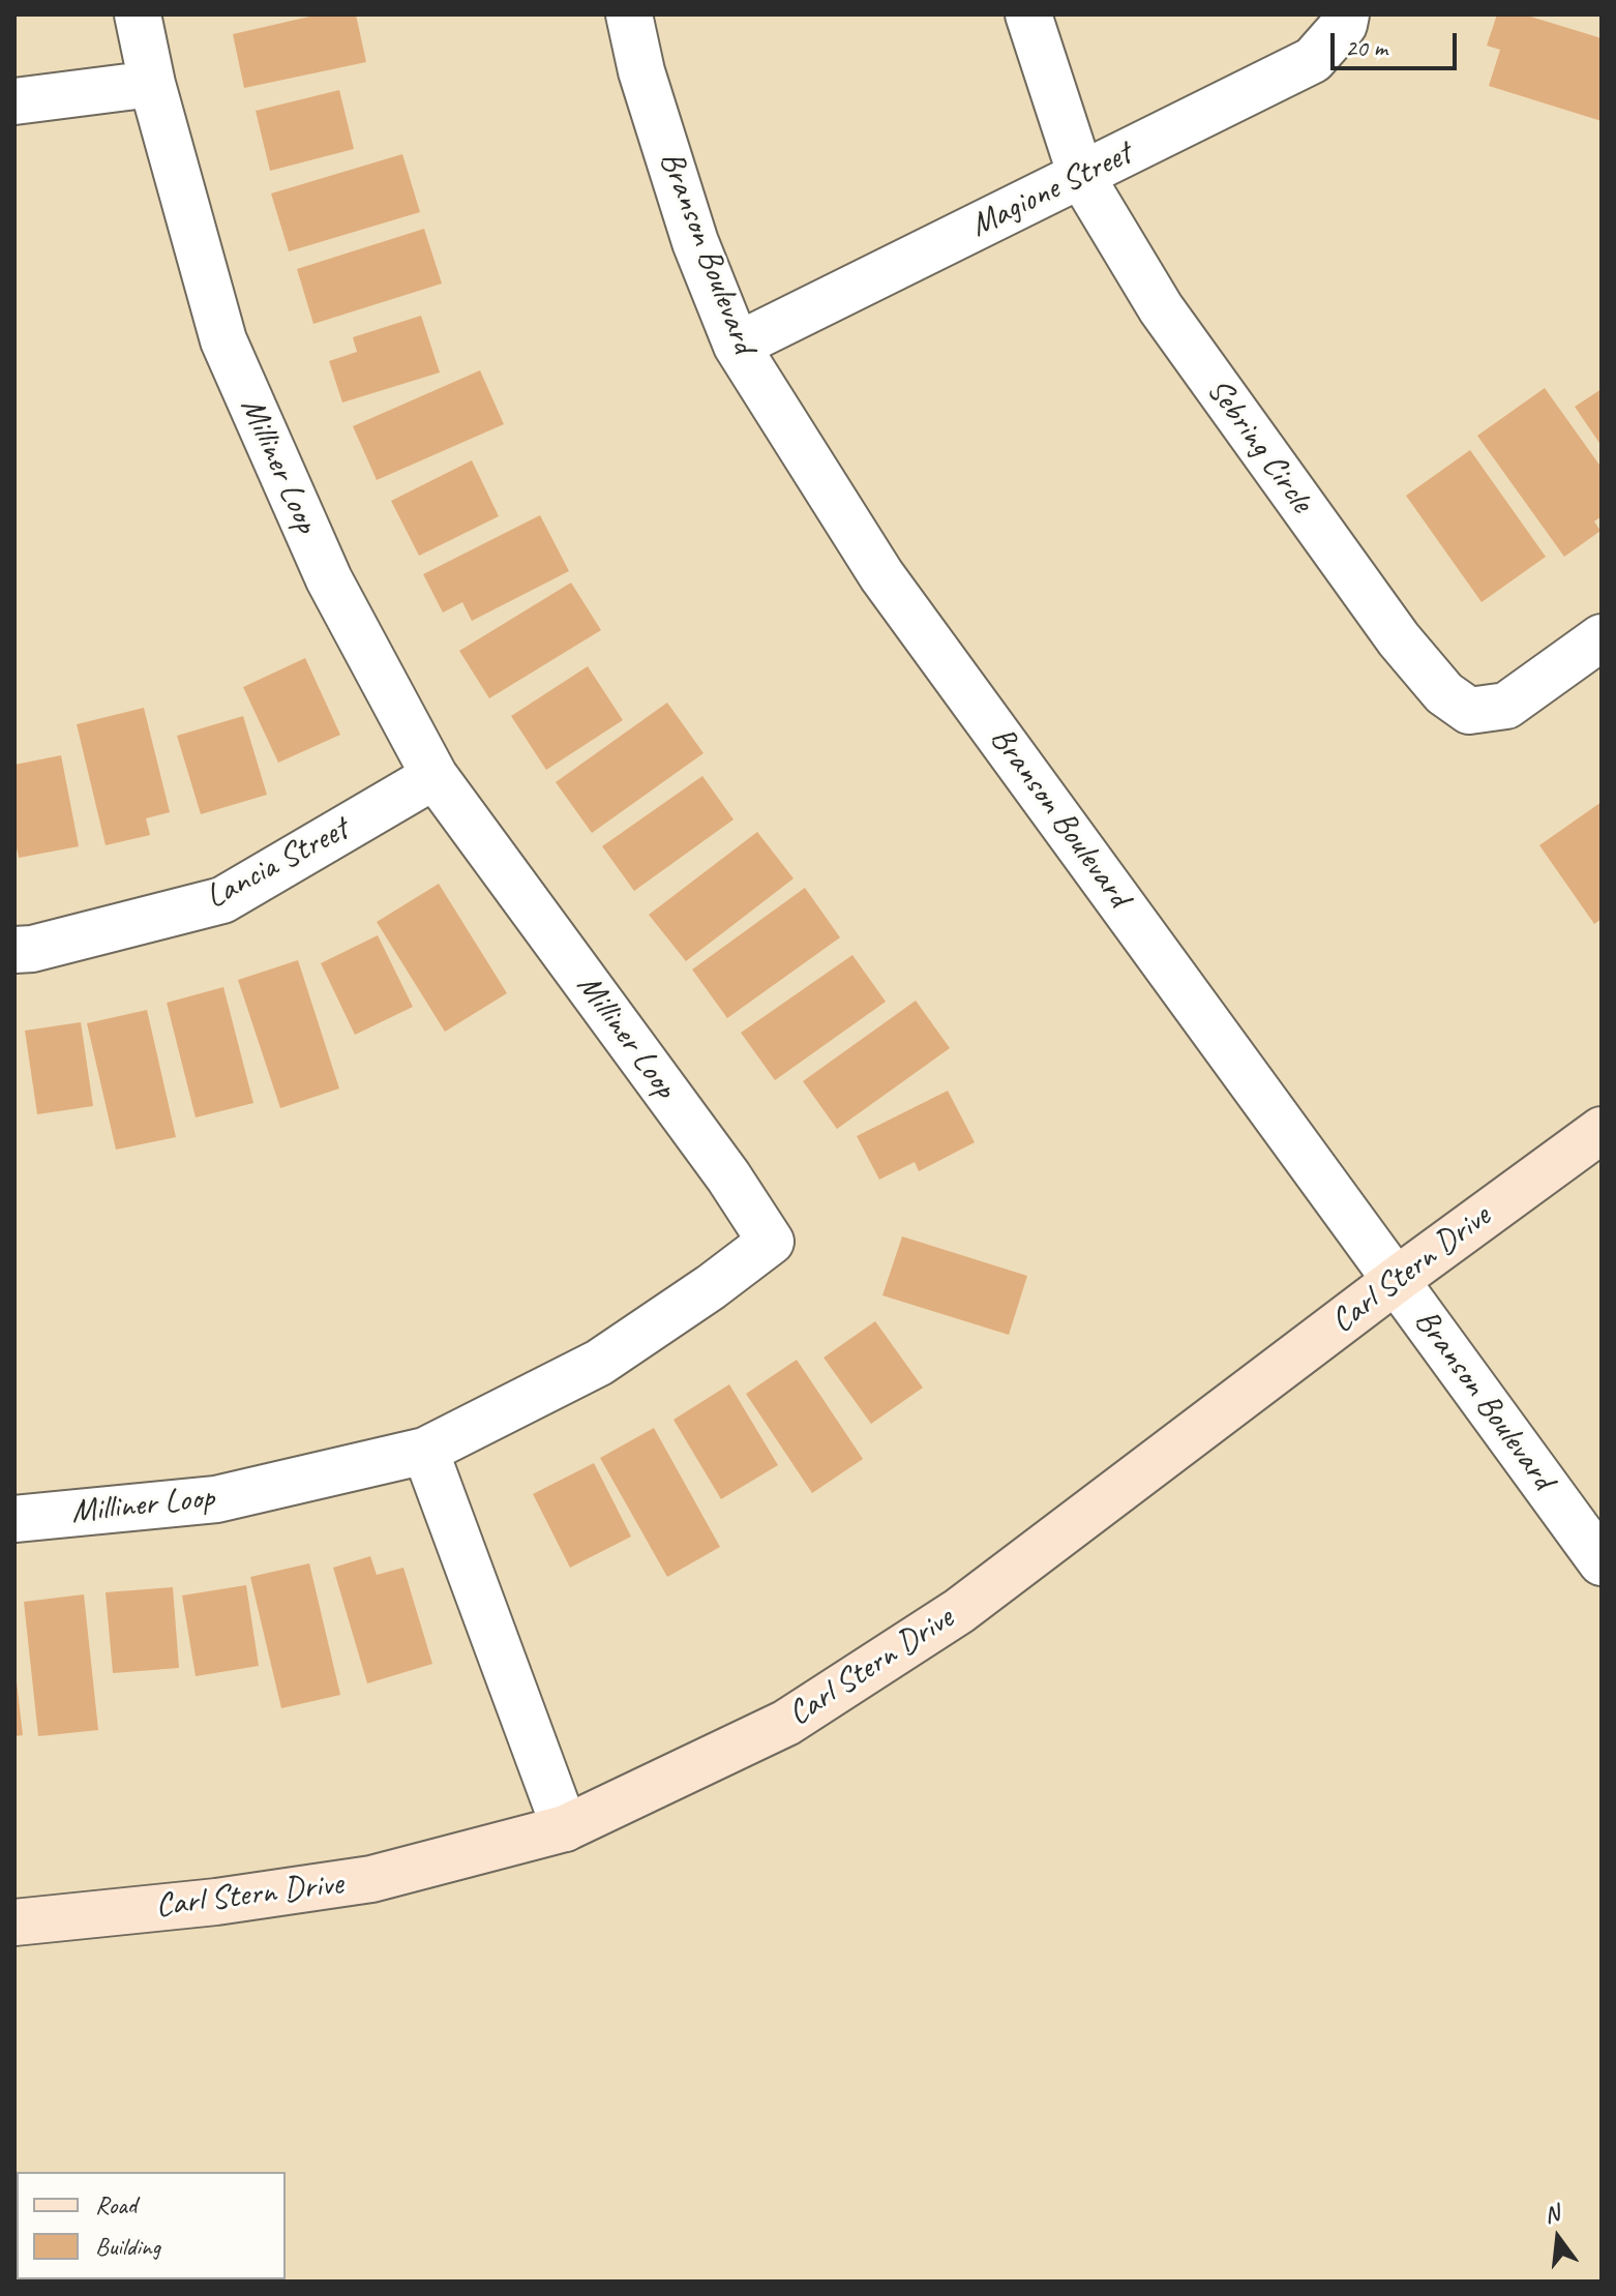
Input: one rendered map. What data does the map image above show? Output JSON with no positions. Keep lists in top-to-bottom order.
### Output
{
  "streets": {
    "street": [
      "Magione Street",
      "Branson Boulevard",
      "Sebring Circle",
      "Milliner Loop",
      "Lancia Street",
      "Carl Stern Drive"
    ]
  },
  "crossings": [
    ["Magione Street", "Branson Boulevard"],
    ["Magione Street", "Sebring Circle"],
    ["Branson Boulevard", "Carl Stern Drive"],
    ["Milliner Loop", "Lancia Street"]
  ],
  "legend": ["Road", "Building"],
  "scale_bar": "20 m",
  "north": "top"
}
